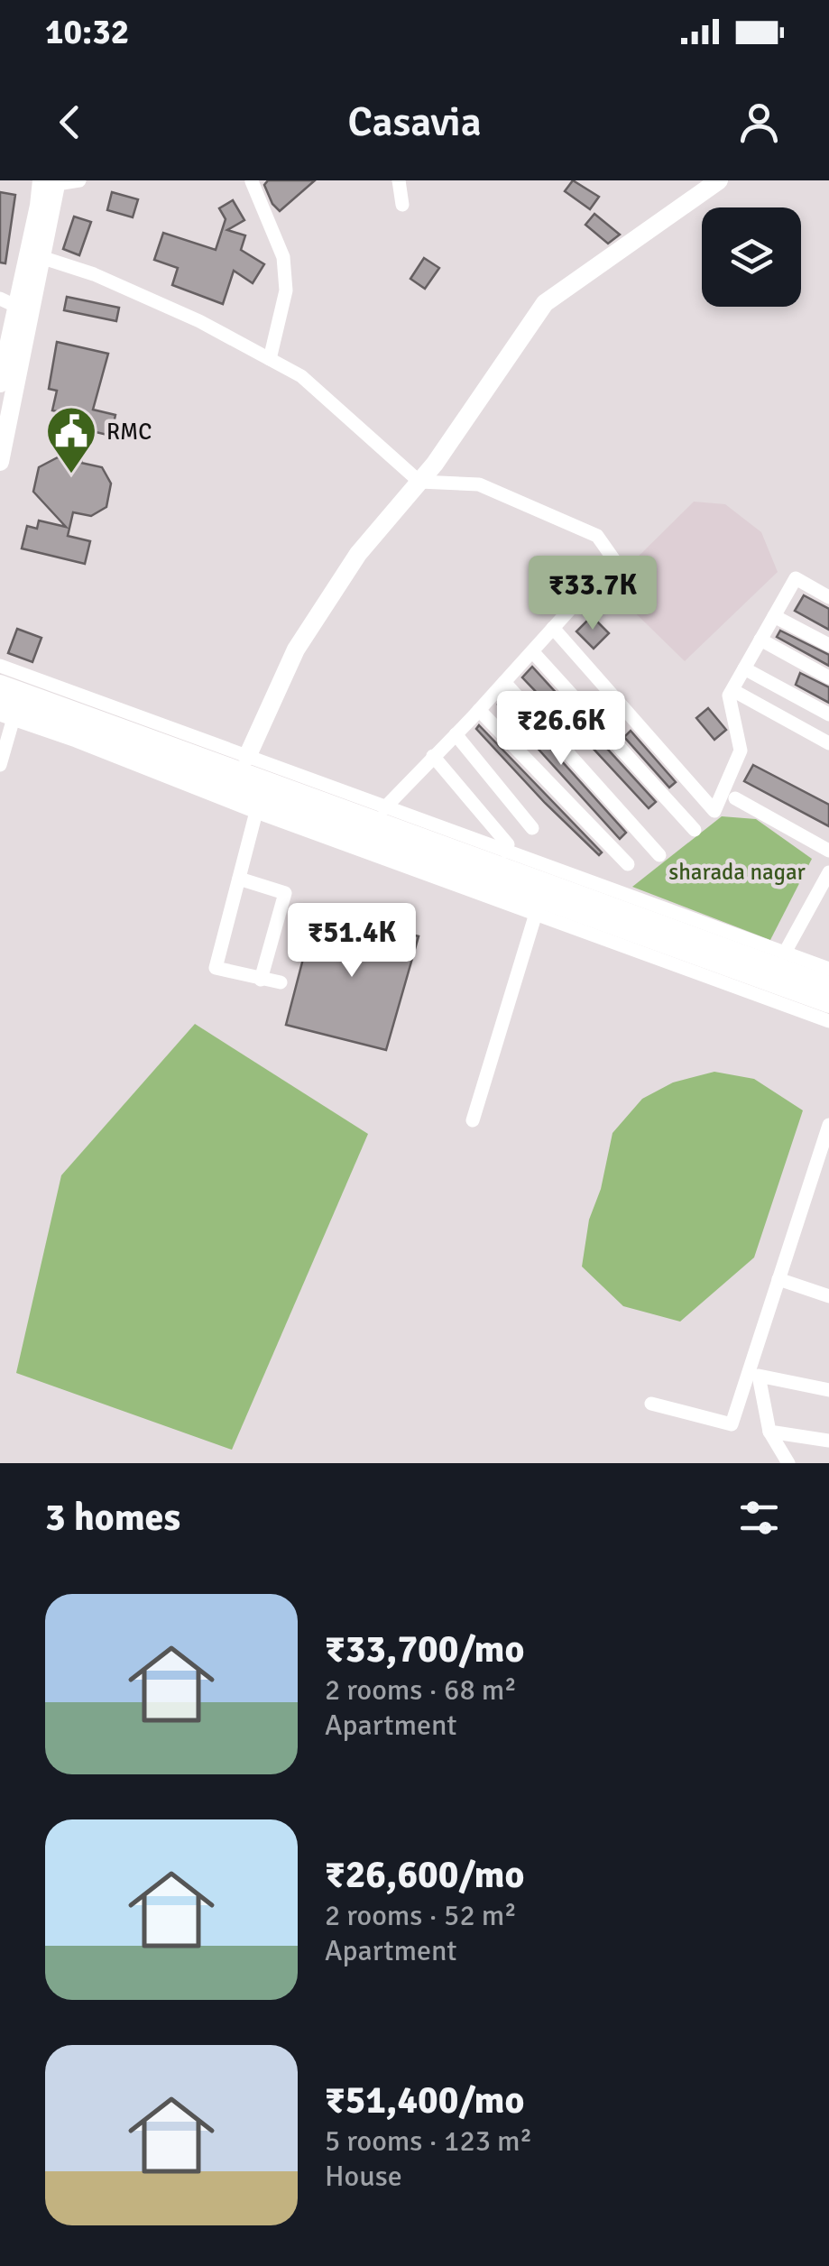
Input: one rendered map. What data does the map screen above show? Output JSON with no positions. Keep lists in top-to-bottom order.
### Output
{
  "parks": ["sharada nagar"],
  "places": {
    "public building": ["RMC"]
  },
  "page": {
    "status": "10:32",
    "header": "Casavia",
    "price": ["₹33.7K", "₹26.6K", "₹51.4K"],
    "heading": "3 homes",
    "list": [
      {
        "name": "₹33,700/mo",
        "note": "2 rooms · 68 m² · Apartment"
      },
      {
        "name": "₹26,600/mo",
        "note": "2 rooms · 52 m² · Apartment"
      },
      {
        "name": "₹51,400/mo",
        "note": "5 rooms · 123 m² · House"
      }
    ]
  }
}
